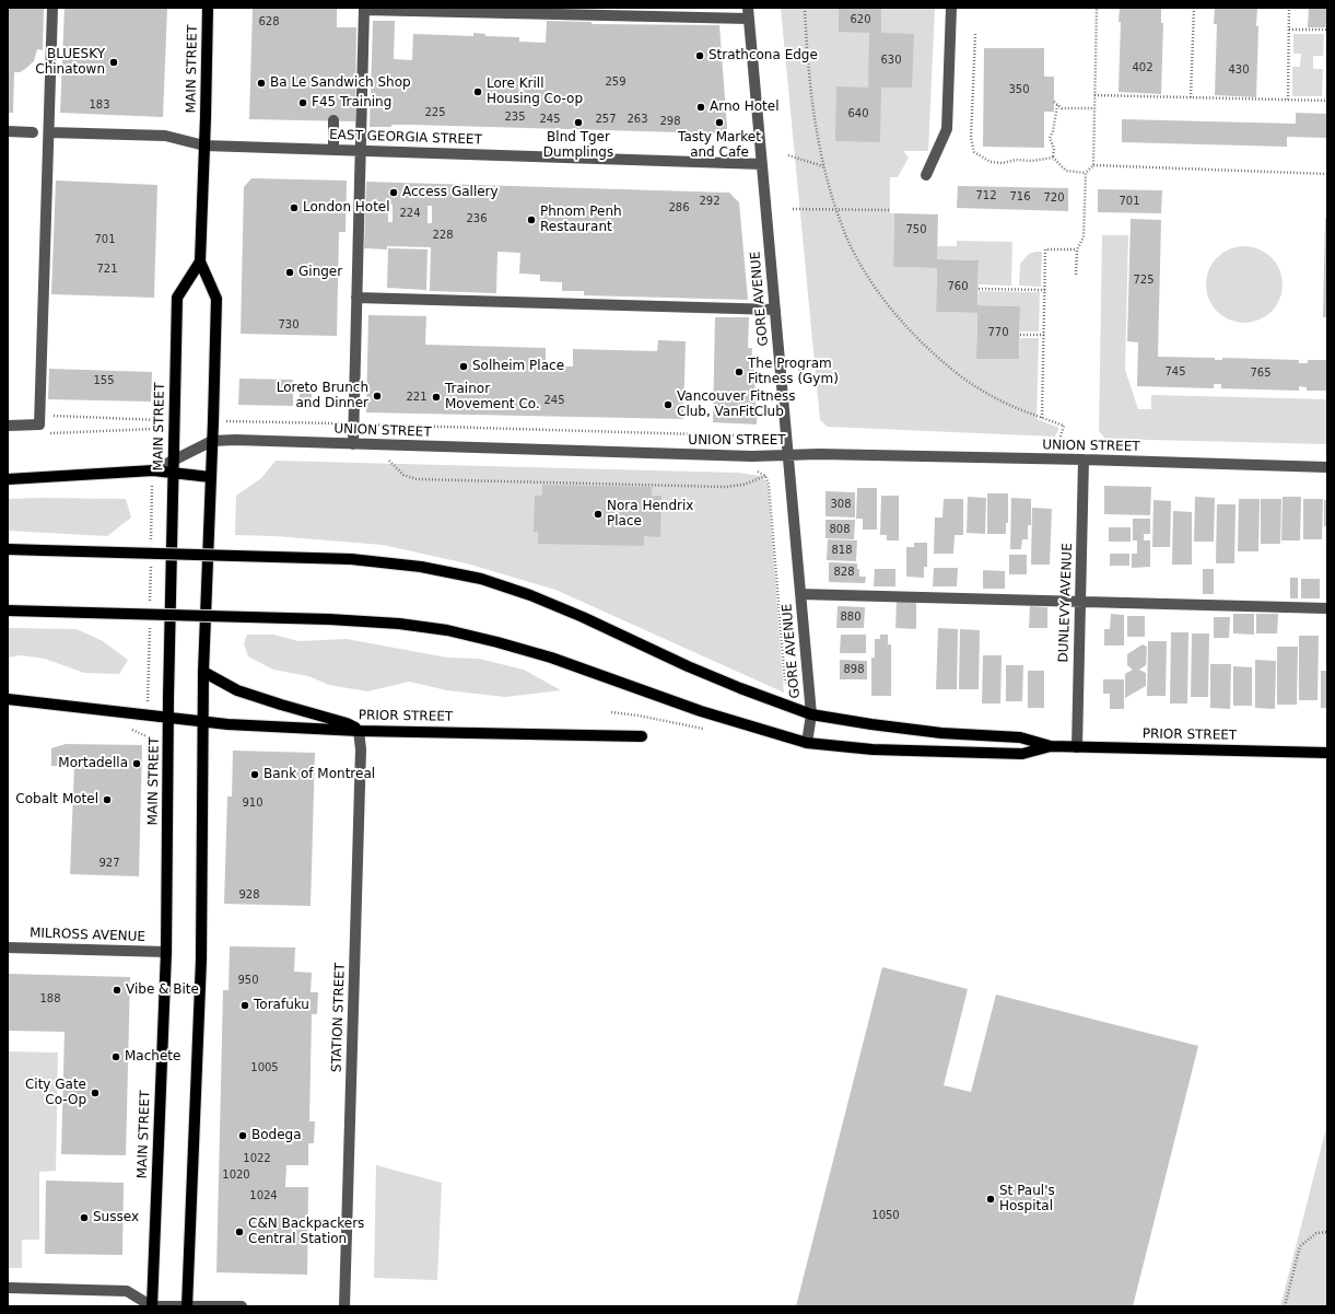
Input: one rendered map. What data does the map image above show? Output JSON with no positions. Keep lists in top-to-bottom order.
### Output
{
  "streets": {
    "main road": ["MAIN STREET", "PRIOR STREET"],
    "street": [
      "EAST GEORGIA STREET",
      "GORE AVENUE",
      "UNION STREET",
      "DUNLEVY AVENUE",
      "MILROSS AVENUE",
      "STATION STREET"
    ]
  },
  "crossings": [
    ["MAIN STREET", "EAST GEORGIA STREET"],
    ["MAIN STREET", "UNION STREET"],
    ["MAIN STREET", "PRIOR STREET"],
    ["MAIN STREET", "MILROSS AVENUE"],
    ["EAST GEORGIA STREET", "GORE AVENUE"],
    ["GORE AVENUE", "UNION STREET"],
    ["GORE AVENUE", "PRIOR STREET"],
    ["UNION STREET", "DUNLEVY AVENUE"],
    ["DUNLEVY AVENUE", "PRIOR STREET"],
    ["PRIOR STREET", "STATION STREET"]
  ],
  "places": [
    "Strathcona Edge",
    "BLUESKY Chinatown",
    "Ba Le Sandwich Shop",
    "Lore Krill Housing Co-op",
    "F45 Training",
    "Arno Hotel",
    "Blnd Tger Dumplings",
    "Tasty Market and Cafe",
    "Access Gallery",
    "London Hotel",
    "Phnom Penh Restaurant",
    "Ginger",
    "Solheim Place",
    "The Program Fitness (Gym)",
    "Loreto Brunch and Dinner",
    "Trainor Movement Co.",
    "Vancouver Fitness Club, VanFitClub",
    "Nora Hendrix Place",
    "Mortadella",
    "Bank of Montreal",
    "Cobalt Motel",
    "Vibe & Bite",
    "Torafuku",
    "Machete",
    "City Gate Co-Op",
    "Bodega",
    "St Paul's Hospital",
    "Sussex",
    "C&N Backpackers Central Station"
  ],
  "house_numbers": [
    "620",
    "628",
    "630",
    "402",
    "430",
    "259",
    "350",
    "183",
    "225",
    "640",
    "235",
    "245",
    "257",
    "263",
    "298",
    "712",
    "716",
    "720",
    "292",
    "701",
    "286",
    "224",
    "236",
    "750",
    "228",
    "701",
    "721",
    "725",
    "760",
    "730",
    "770",
    "745",
    "765",
    "155",
    "221",
    "245",
    "308",
    "808",
    "818",
    "828",
    "880",
    "898",
    "910",
    "927",
    "928",
    "950",
    "188",
    "1005",
    "1022",
    "1020",
    "1024",
    "1050"
  ]
}
